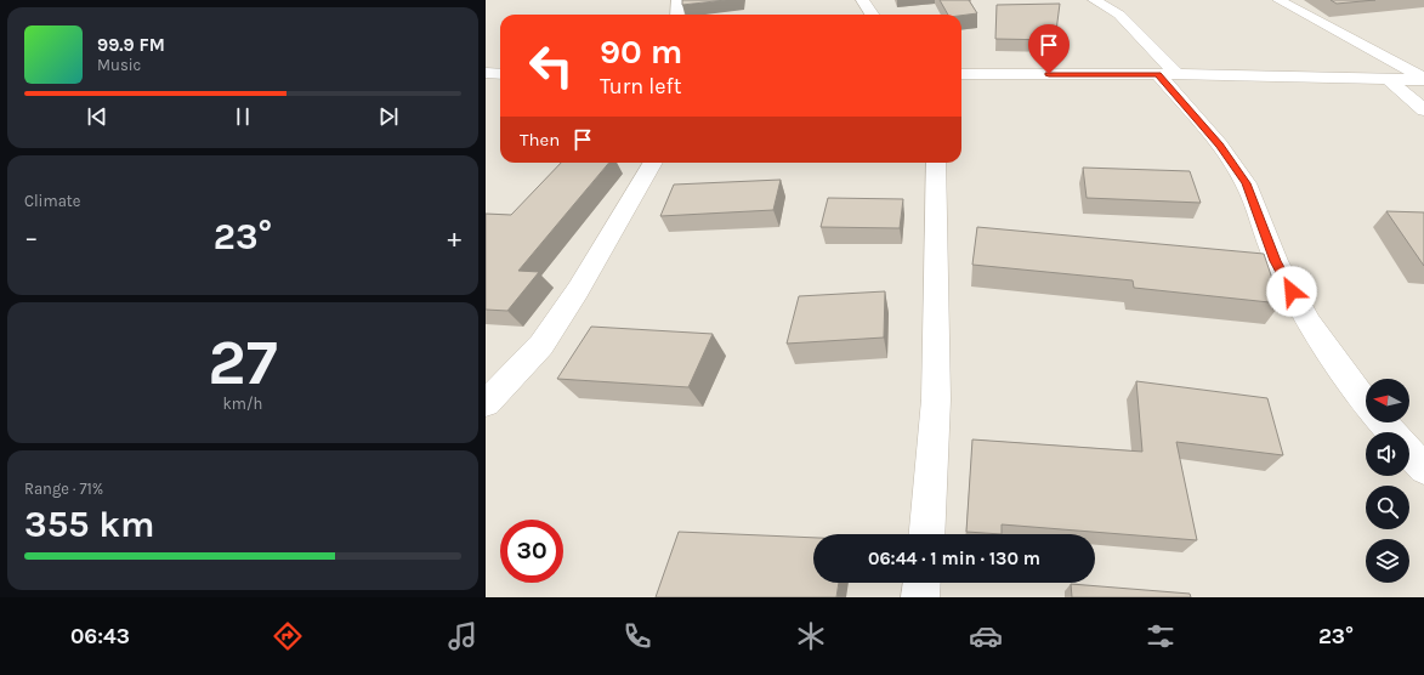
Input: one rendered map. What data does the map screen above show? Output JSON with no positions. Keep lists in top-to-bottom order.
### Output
{
  "north": "left",
  "page": {
    "turn": ["90 m", "Turn left"],
    "song": ["99.9 FM", "Music"],
    "then": "Then",
    "tile": [
      "Climate",
      ["27", "km/h"],
      ["Range · 71%", "355 km"]
    ],
    "heat": ["−", "23°", "+"],
    "limit": "30",
    "trip": "06:44 · 1 min · 130 m",
    "tabs": ["06:43", "23°"]
  }
}
